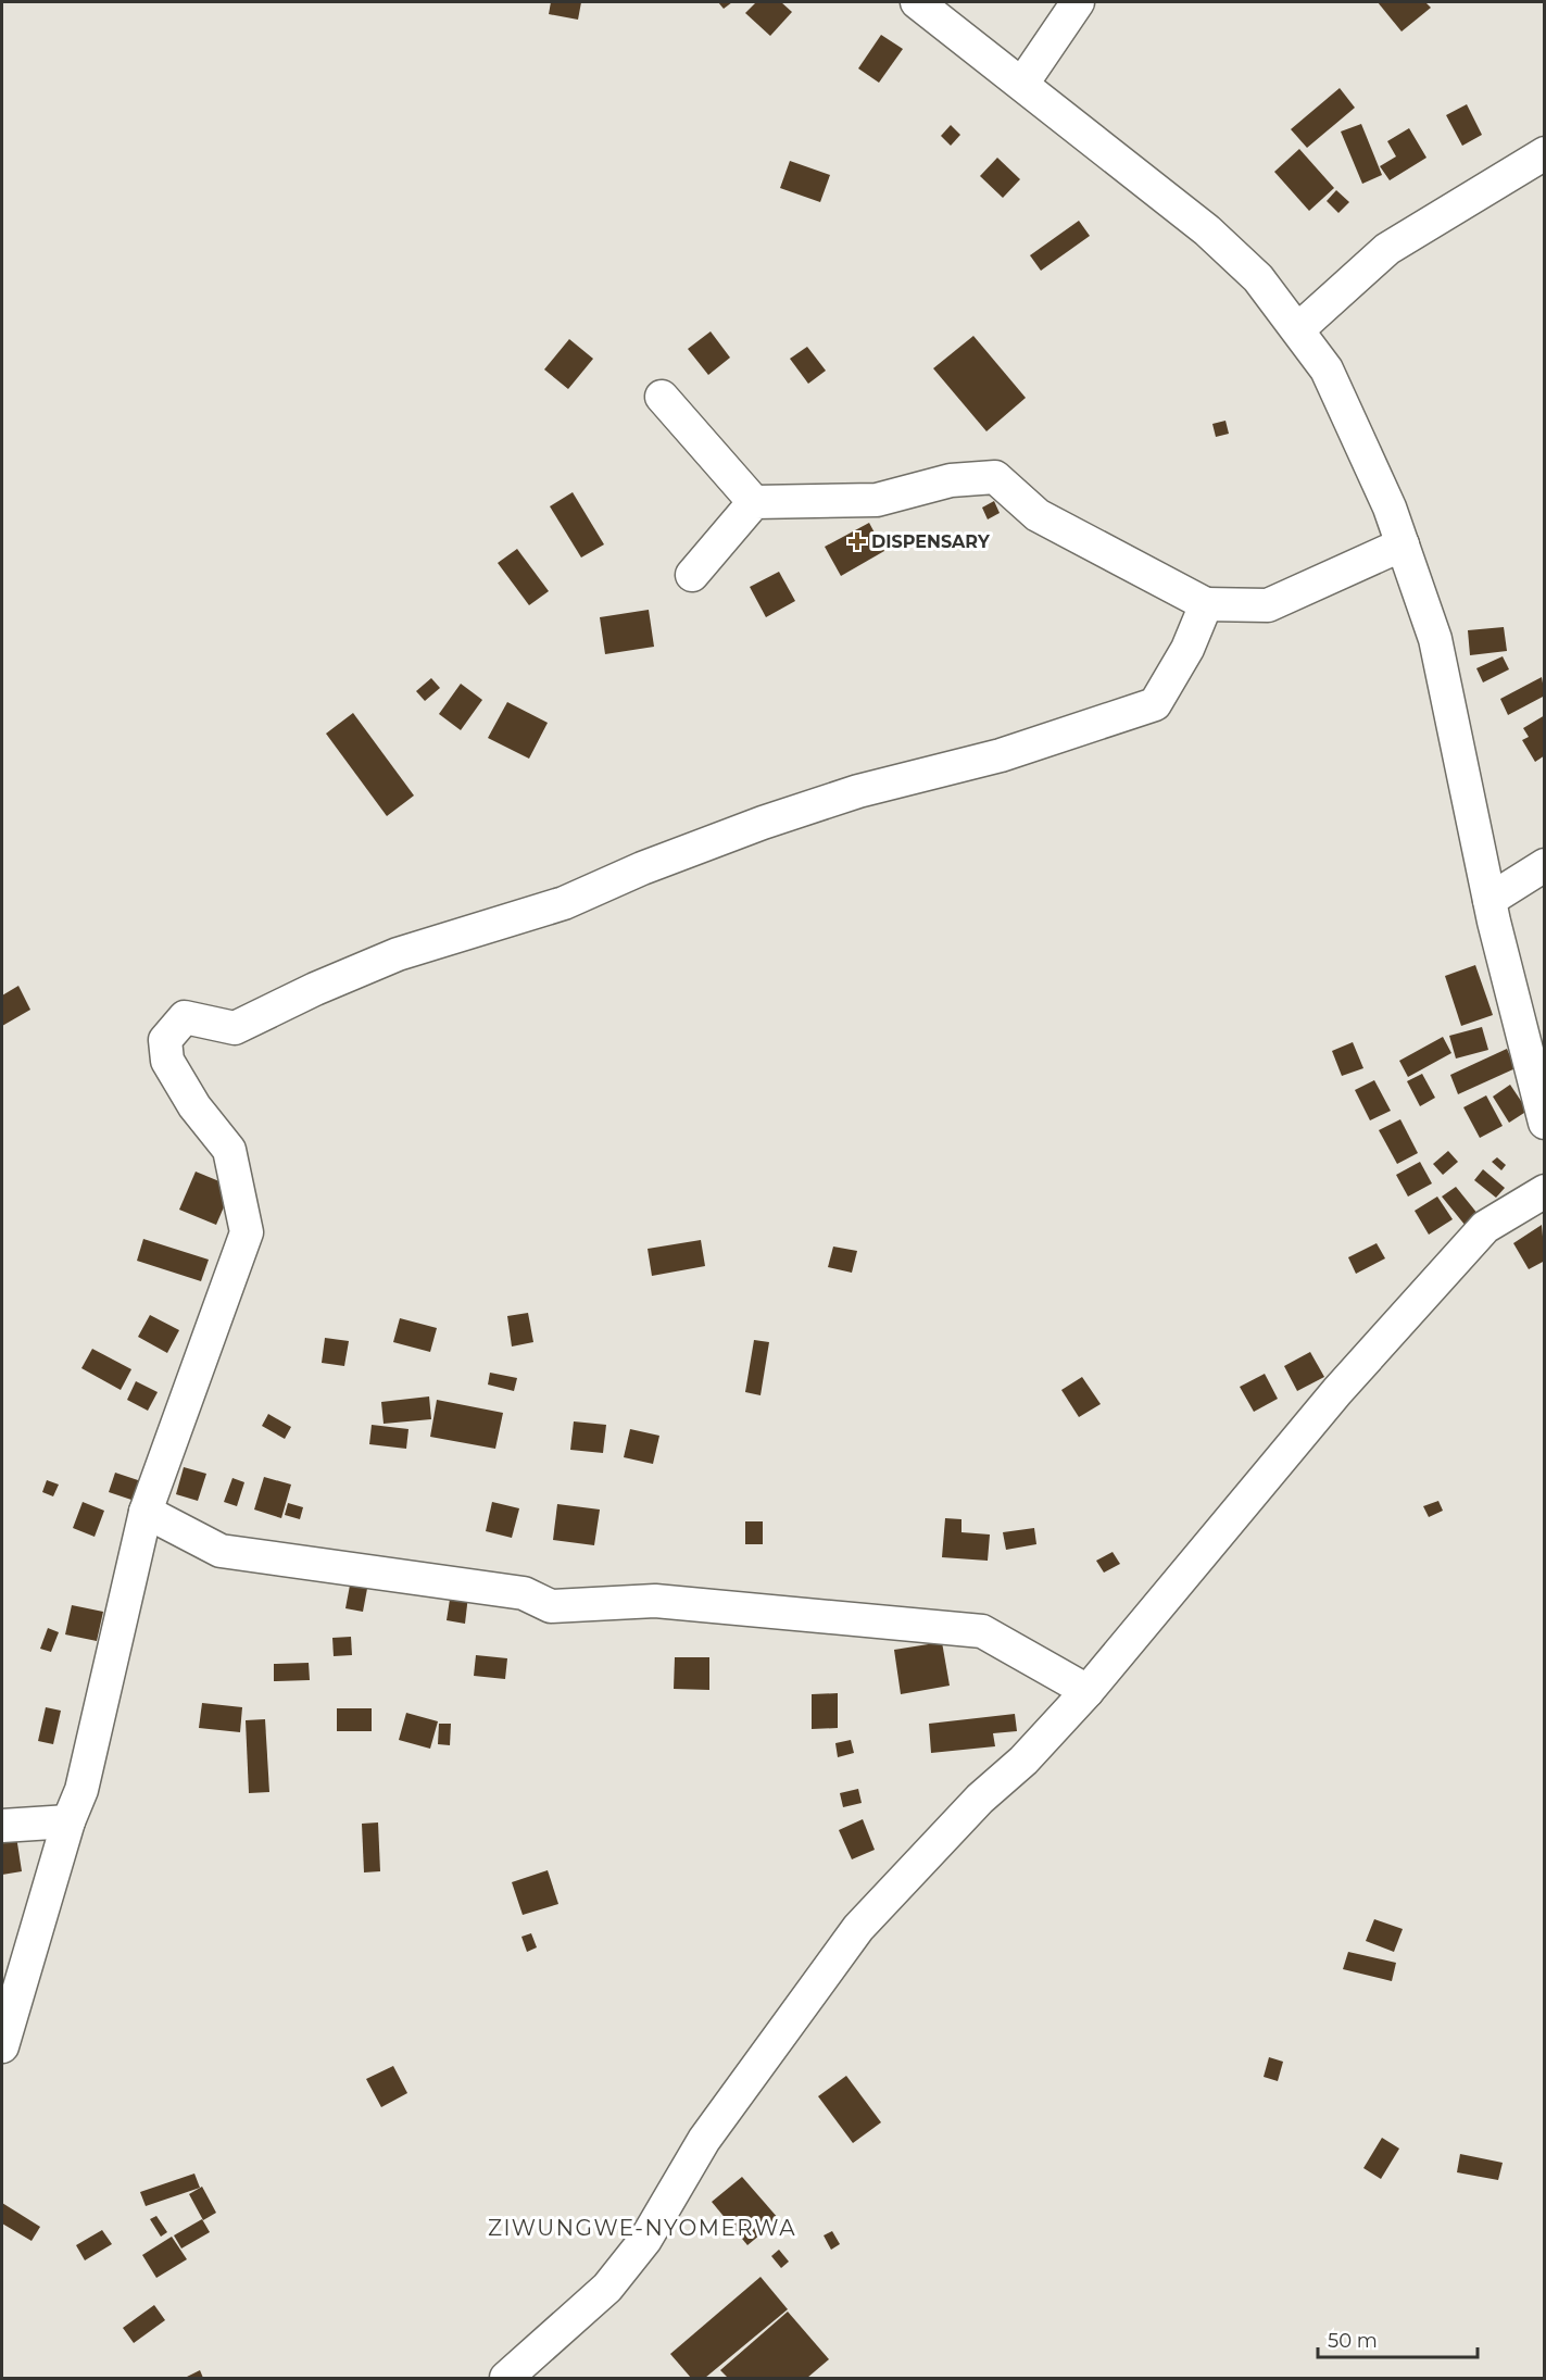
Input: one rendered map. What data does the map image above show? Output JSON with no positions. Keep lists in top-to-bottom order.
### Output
{
  "districts": ["ZIWUNGWE-NYOMERWA"],
  "places": {
    "health": ["DISPENSARY"]
  },
  "scale_bar": "50 m"
}
